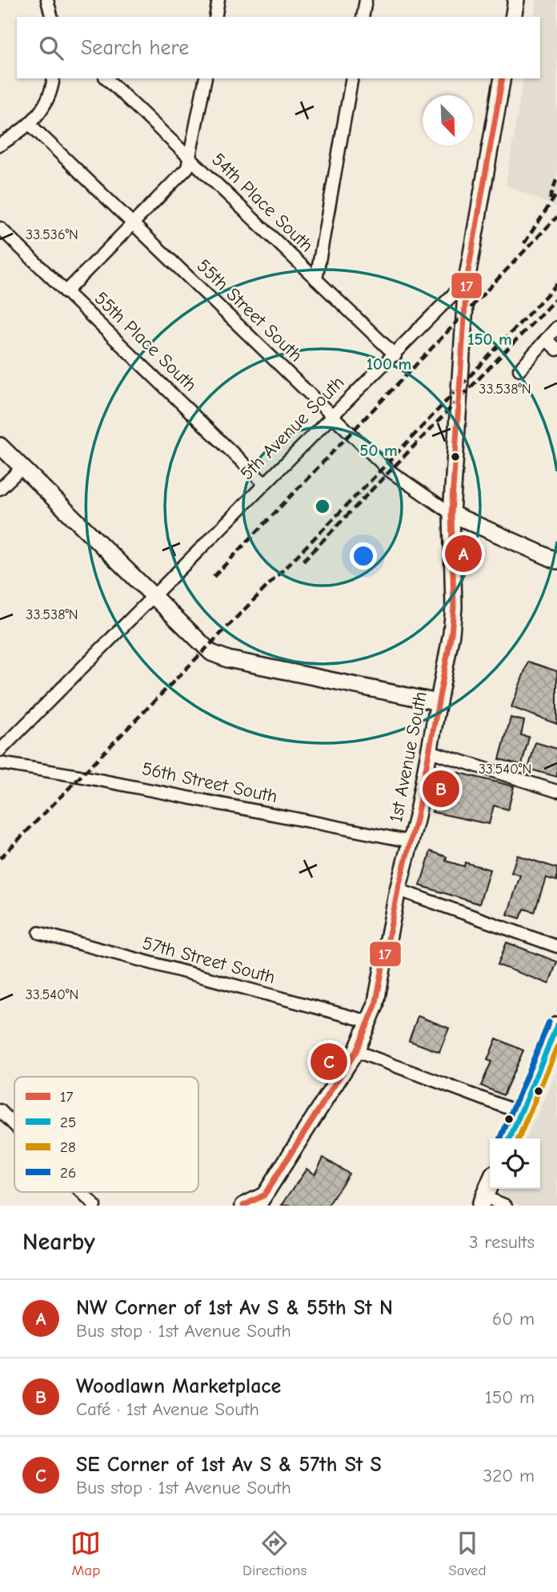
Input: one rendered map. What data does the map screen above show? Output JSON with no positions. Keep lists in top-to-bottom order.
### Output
{
  "streets": {
    "street": [
      "54th Place South",
      "55th Street South",
      "55th Place South",
      "5th Avenue South",
      "1st Avenue South",
      "56th Street South",
      "57th Street South"
    ]
  },
  "crossings": [
    ["54th Place South", "5th Avenue South"],
    ["55th Street South", "5th Avenue South"],
    ["55th Street South", "1st Avenue South"],
    ["55th Place South", "5th Avenue South"],
    ["5th Avenue South", "1st Avenue South"],
    ["1st Avenue South", "56th Street South"],
    ["1st Avenue South", "57th Street South"]
  ],
  "lines": [
    "transit line 17",
    "transit line 26",
    "transit line 25",
    "transit line 28"
  ],
  "legend": [
    "17",
    "25",
    "28",
    "26"
  ],
  "north": "bottom right",
  "page": {
    "search": "Search here",
    "pins": ["A", "B", "C"],
    "heading": ["Nearby", "3 results"],
    "list": [
      {
        "mark": "A",
        "name": "NW Corner of 1st Av S & 55th St N",
        "note": "Bus stop · 1st Avenue South",
        "value": "60 m"
      },
      {
        "mark": "B",
        "name": "Woodlawn Marketplace",
        "note": "Café · 1st Avenue South",
        "value": "150 m"
      },
      {
        "mark": "C",
        "name": "SE Corner of 1st Av S & 57th St S",
        "note": "Bus stop · 1st Avenue South",
        "value": "320 m"
      }
    ],
    "nav": ["Map", "Directions", "Saved"]
  },
  "coordinates": ["33.536°N", "33.538°N", "33.540°N"],
  "rings": ["150 m", "100 m", "50 m"]
}
